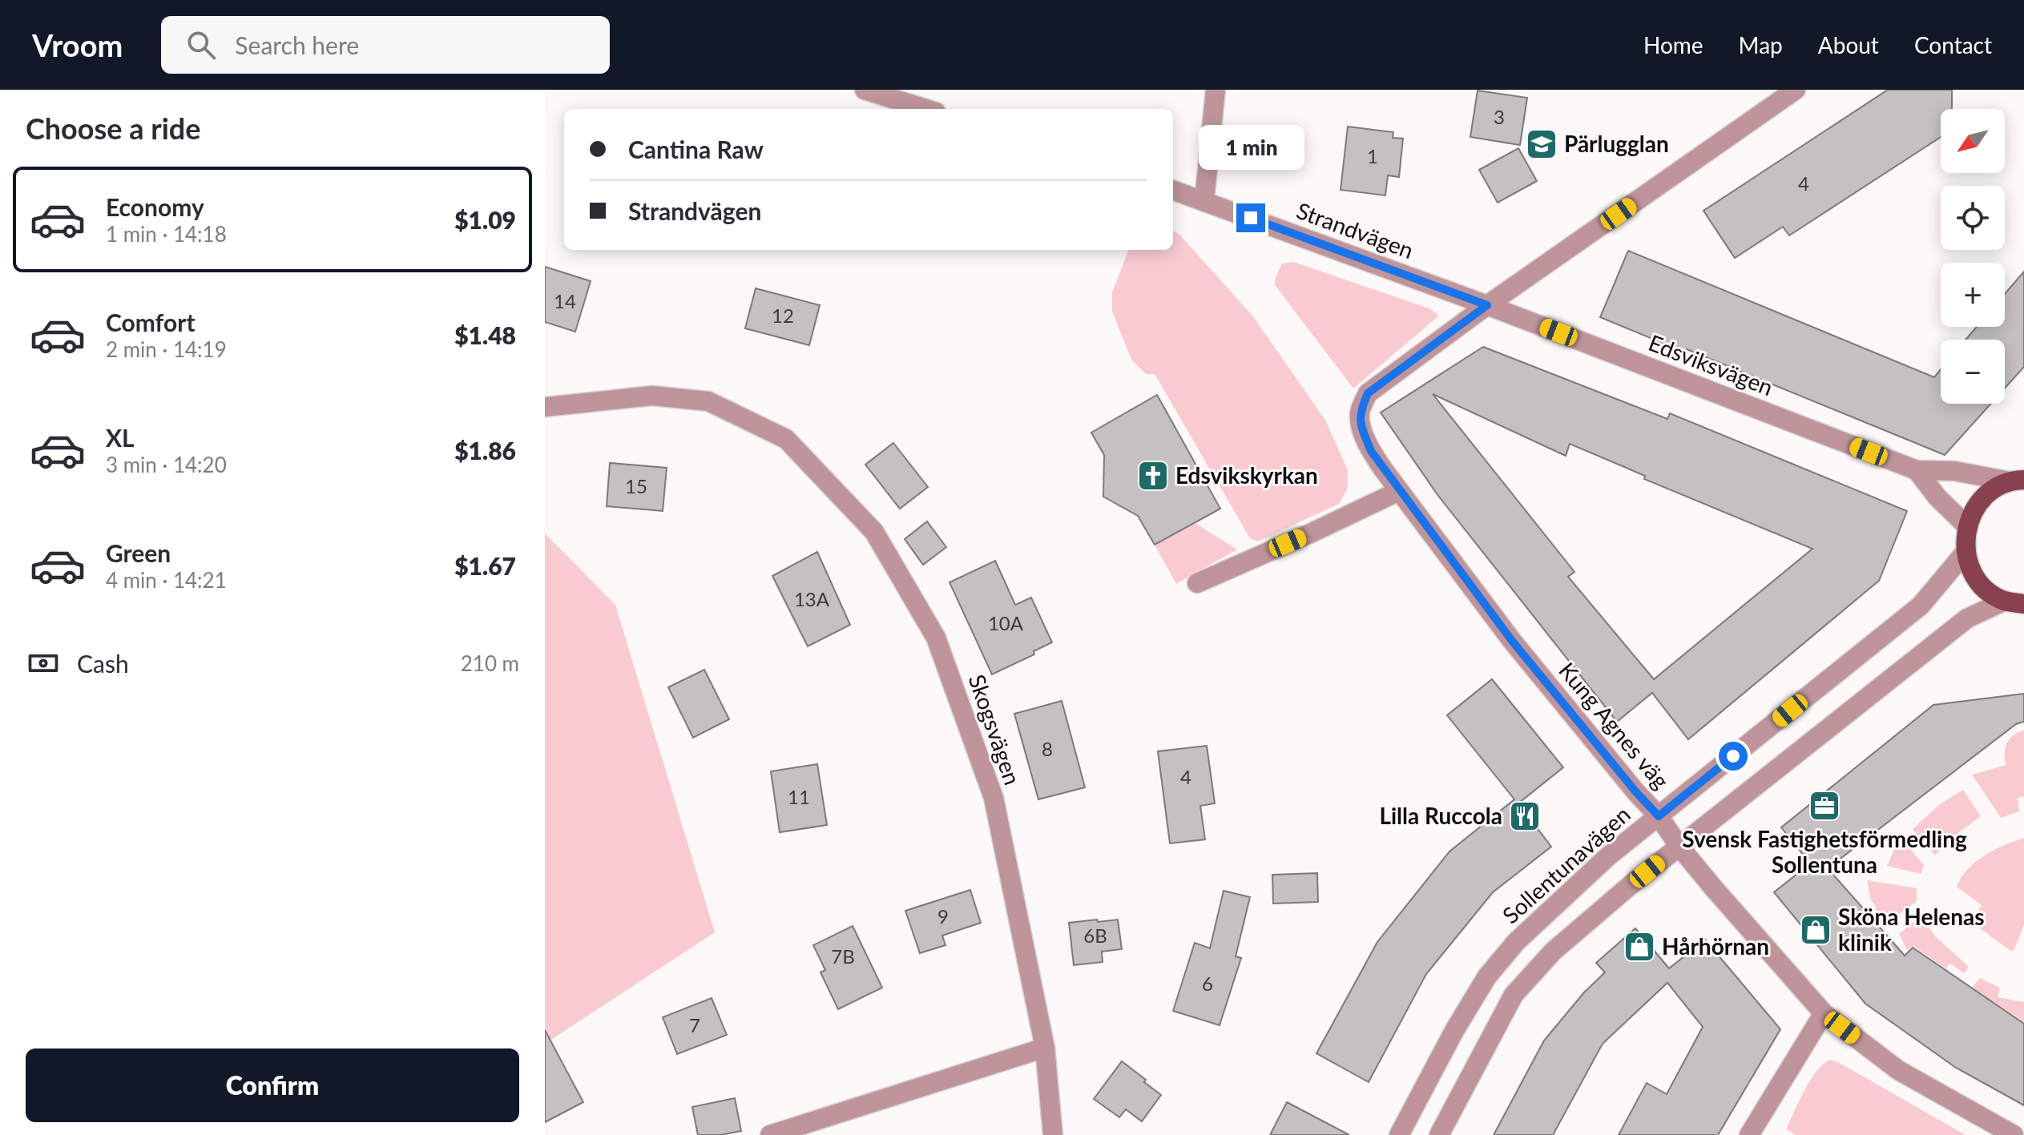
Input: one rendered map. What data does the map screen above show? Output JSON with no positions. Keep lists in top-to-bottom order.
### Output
{
  "streets": {
    "street": [
      "Strandvägen",
      "Edsviksvägen",
      "Kung Agnes väg",
      "Skogsvägen",
      "Sollentunavägen"
    ]
  },
  "crossings": [
    ["Strandvägen", "Edsviksvägen"],
    ["Strandvägen", "Kung Agnes väg"],
    ["Edsviksvägen", "Kung Agnes väg"],
    ["Kung Agnes väg", "Sollentunavägen"]
  ],
  "places": {
    "school or university": ["Pärlugglan"],
    "church": ["Edsvikskyrkan"],
    "office": ["Svensk Fastighetsförmedling Sollentuna"],
    "restaurant": ["Lilla Ruccola"],
    "shop": ["Sköna Helenas klinik", "Hårhörnan"]
  },
  "house_numbers": [
    "3",
    "1",
    "4",
    "14",
    "12",
    "15",
    "13A",
    "10A",
    "8",
    "4",
    "11",
    "9",
    "6B",
    "7B",
    "6",
    "7"
  ],
  "north": "bottom left",
  "page": {
    "header": "Vroom",
    "search": "Search here",
    "nav": [
      "Home",
      "Map",
      "About",
      "Contact"
    ],
    "heading": "Choose a ride",
    "map_buttons": ["+", "−"],
    "banner": ["Cantina Raw", "Strandvägen"],
    "bubble": "1 min",
    "list": [
      {
        "name": "Economy",
        "note": "1 min · 14:18",
        "value": "$1.09"
      },
      {
        "name": "Comfort",
        "note": "2 min · 14:19",
        "value": "$1.48"
      },
      {
        "name": "XL",
        "note": "3 min · 14:20",
        "value": "$1.86"
      },
      {
        "name": "Green",
        "note": "4 min · 14:21",
        "value": "$1.67"
      }
    ],
    "pay": ["Cash", "210 m"],
    "buttons": "Confirm"
  }
}
